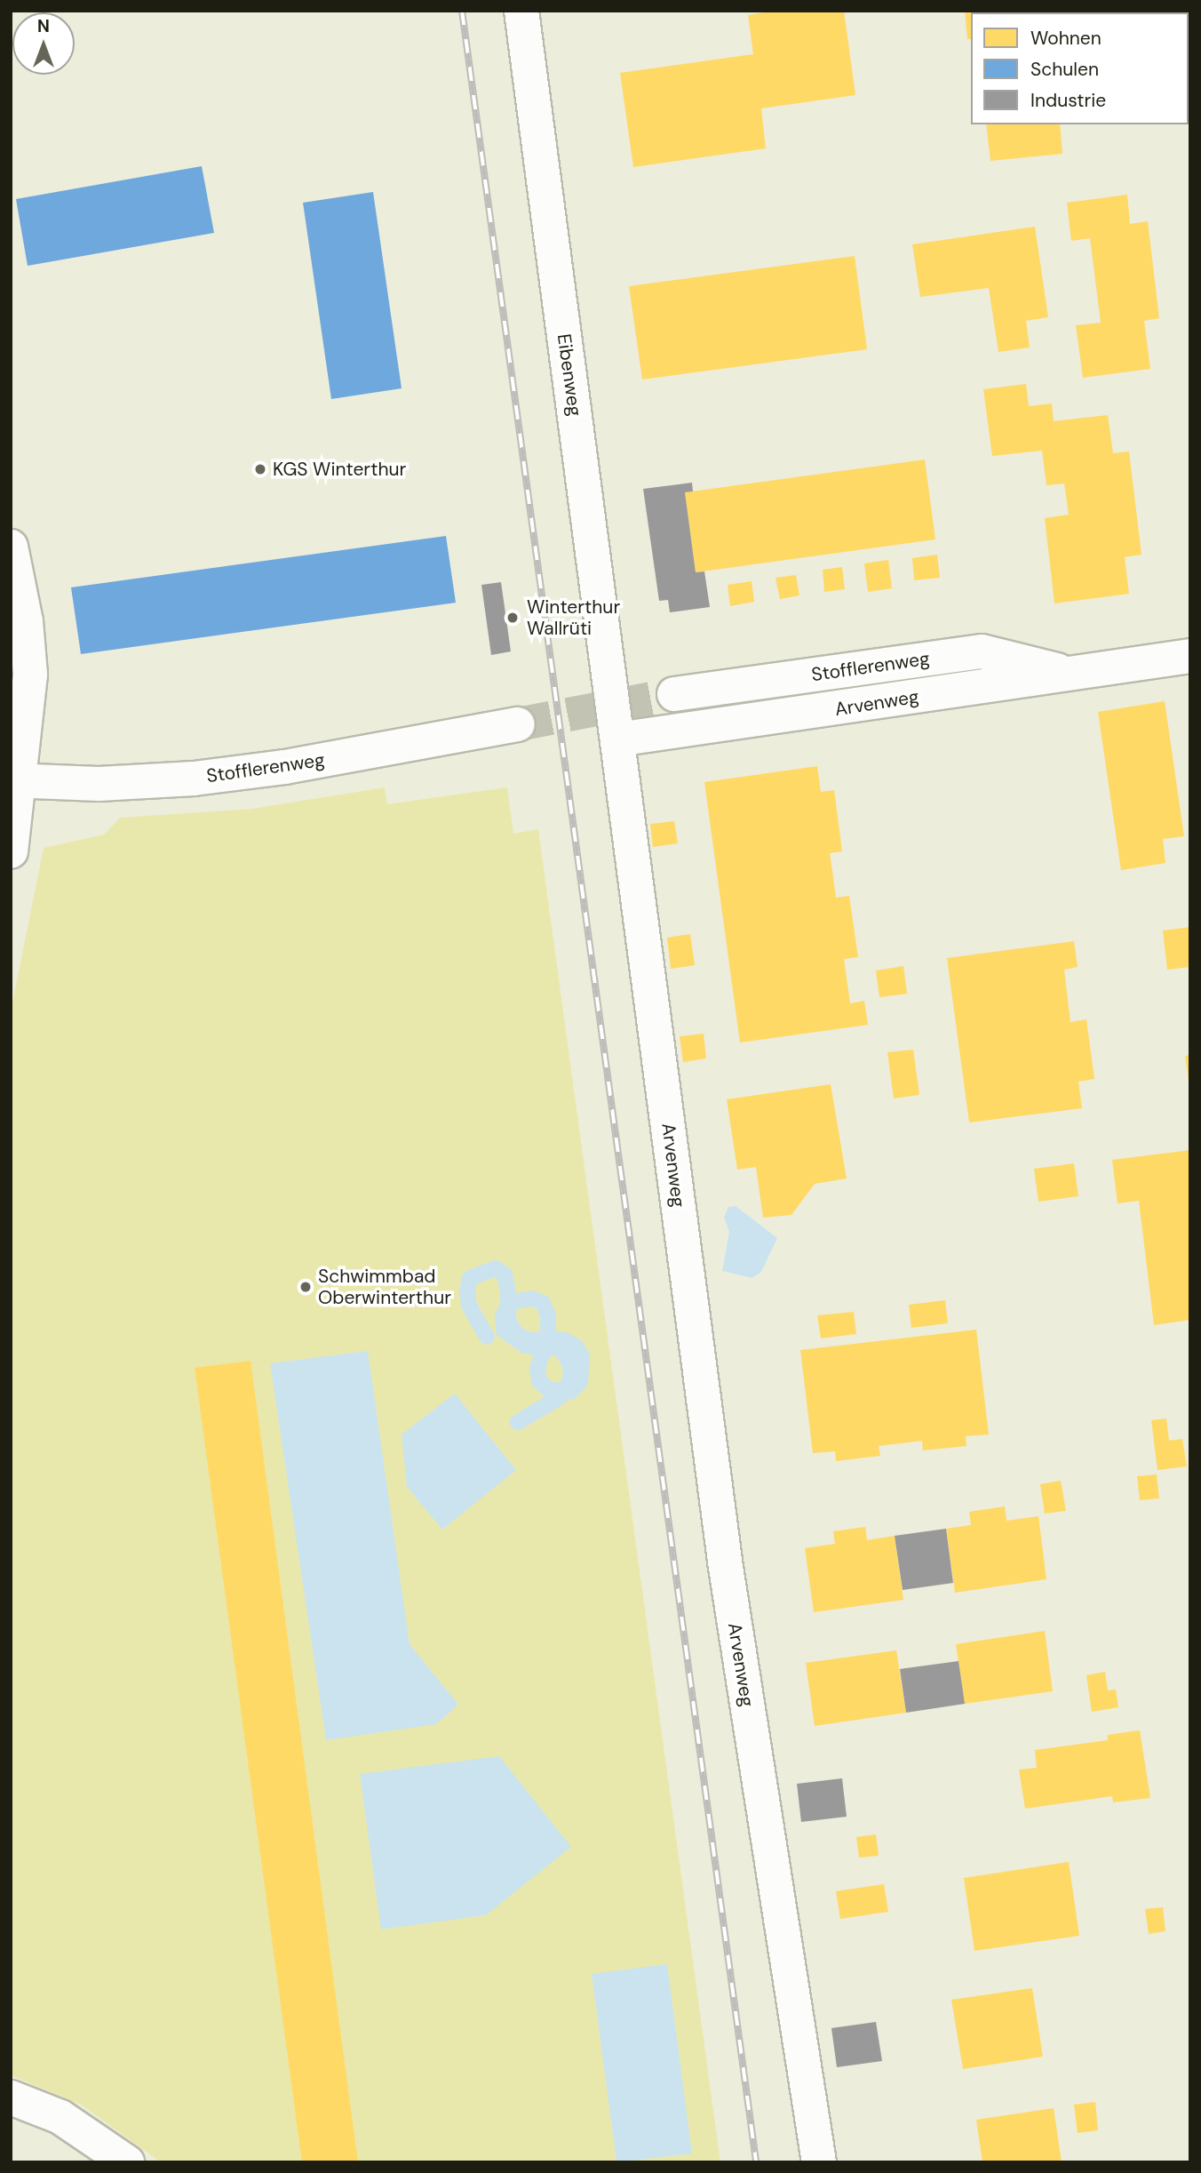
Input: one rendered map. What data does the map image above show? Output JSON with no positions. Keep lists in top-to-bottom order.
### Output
{
  "streets": {
    "street": ["Eibenweg", "Stofflerenweg", "Arvenweg"]
  },
  "crossings": [
    ["Eibenweg", "Arvenweg"],
    ["Stofflerenweg", "Arvenweg"]
  ],
  "places": ["KGS Winterthur", "Winterthur Wallrüti", "Schwimmbad Oberwinterthur"],
  "legend": ["Wohnen", "Schulen", "Industrie"],
  "north": "top"
}
